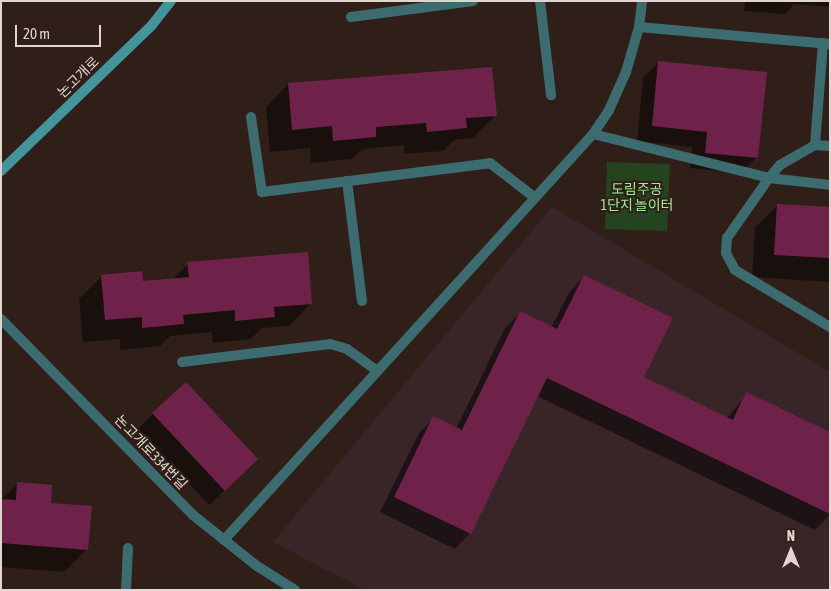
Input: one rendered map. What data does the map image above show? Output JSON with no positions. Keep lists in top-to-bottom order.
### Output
{
  "streets": {
    "main road": ["논고개로"],
    "street": ["논고개로334번길"]
  },
  "parks": ["도림주공 1단지 놀이터"],
  "scale_bar": "20 m",
  "north": "top"
}
